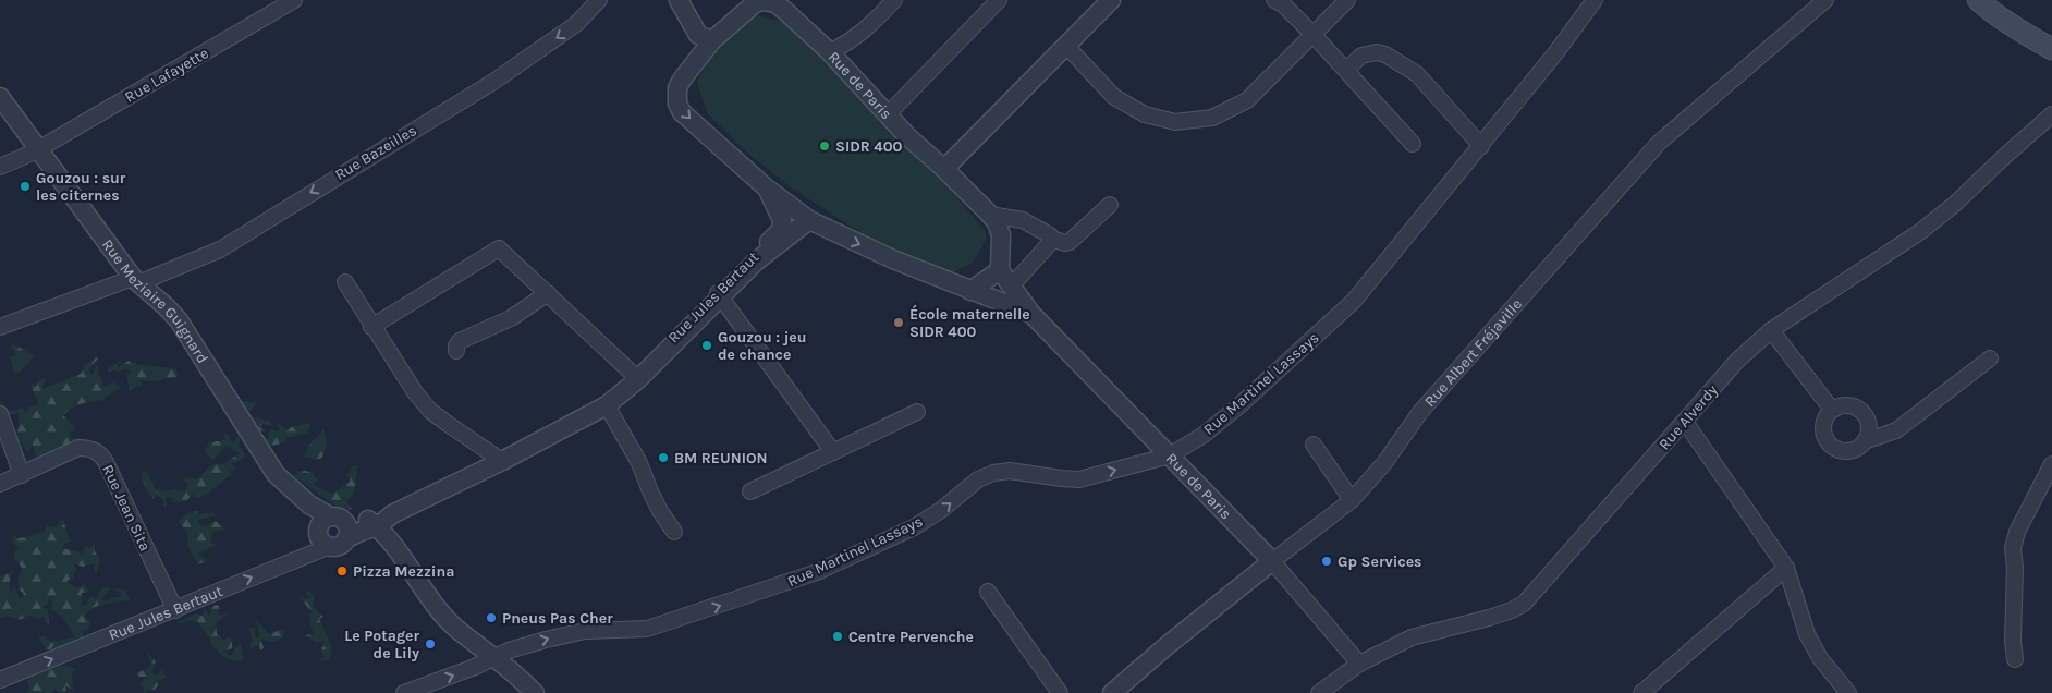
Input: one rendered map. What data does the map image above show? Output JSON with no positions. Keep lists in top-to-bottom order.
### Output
{
  "streets": {
    "street": [
      "Rue Lafayette",
      "Rue de Paris",
      "Rue Bazeilles",
      "Rue Jules Bertaut",
      "Rue Meziaire Guignard",
      "Rue Albert Fréjaville",
      "Rue Martinel Lassays",
      "Rue Alverdy",
      "Rue Jean Sita"
    ]
  },
  "crossings": [
    ["Rue Lafayette", "Rue Meziaire Guignard"],
    ["Rue de Paris", "Rue Jules Bertaut"],
    ["Rue de Paris", "Rue Albert Fréjaville"],
    ["Rue de Paris", "Rue Martinel Lassays"],
    ["Rue de Paris", "Rue Alverdy"],
    ["Rue Bazeilles", "Rue Meziaire Guignard"],
    ["Rue Jules Bertaut", "Rue Meziaire Guignard"],
    ["Rue Jules Bertaut", "Rue Jean Sita"]
  ],
  "one_way": ["Rue Bazeilles", "Rue Martinel Lassays"],
  "places": [
    "SIDR 400",
    "Gouzou : sur les citernes",
    "École maternelle SIDR 400",
    "Gouzou : jeu de chance",
    "BM REUNION",
    "Gp Services",
    "Pizza Mezzina",
    "Pneus Pas Cher",
    "Centre Pervenche",
    "Le Potager de Lily"
  ]
}
